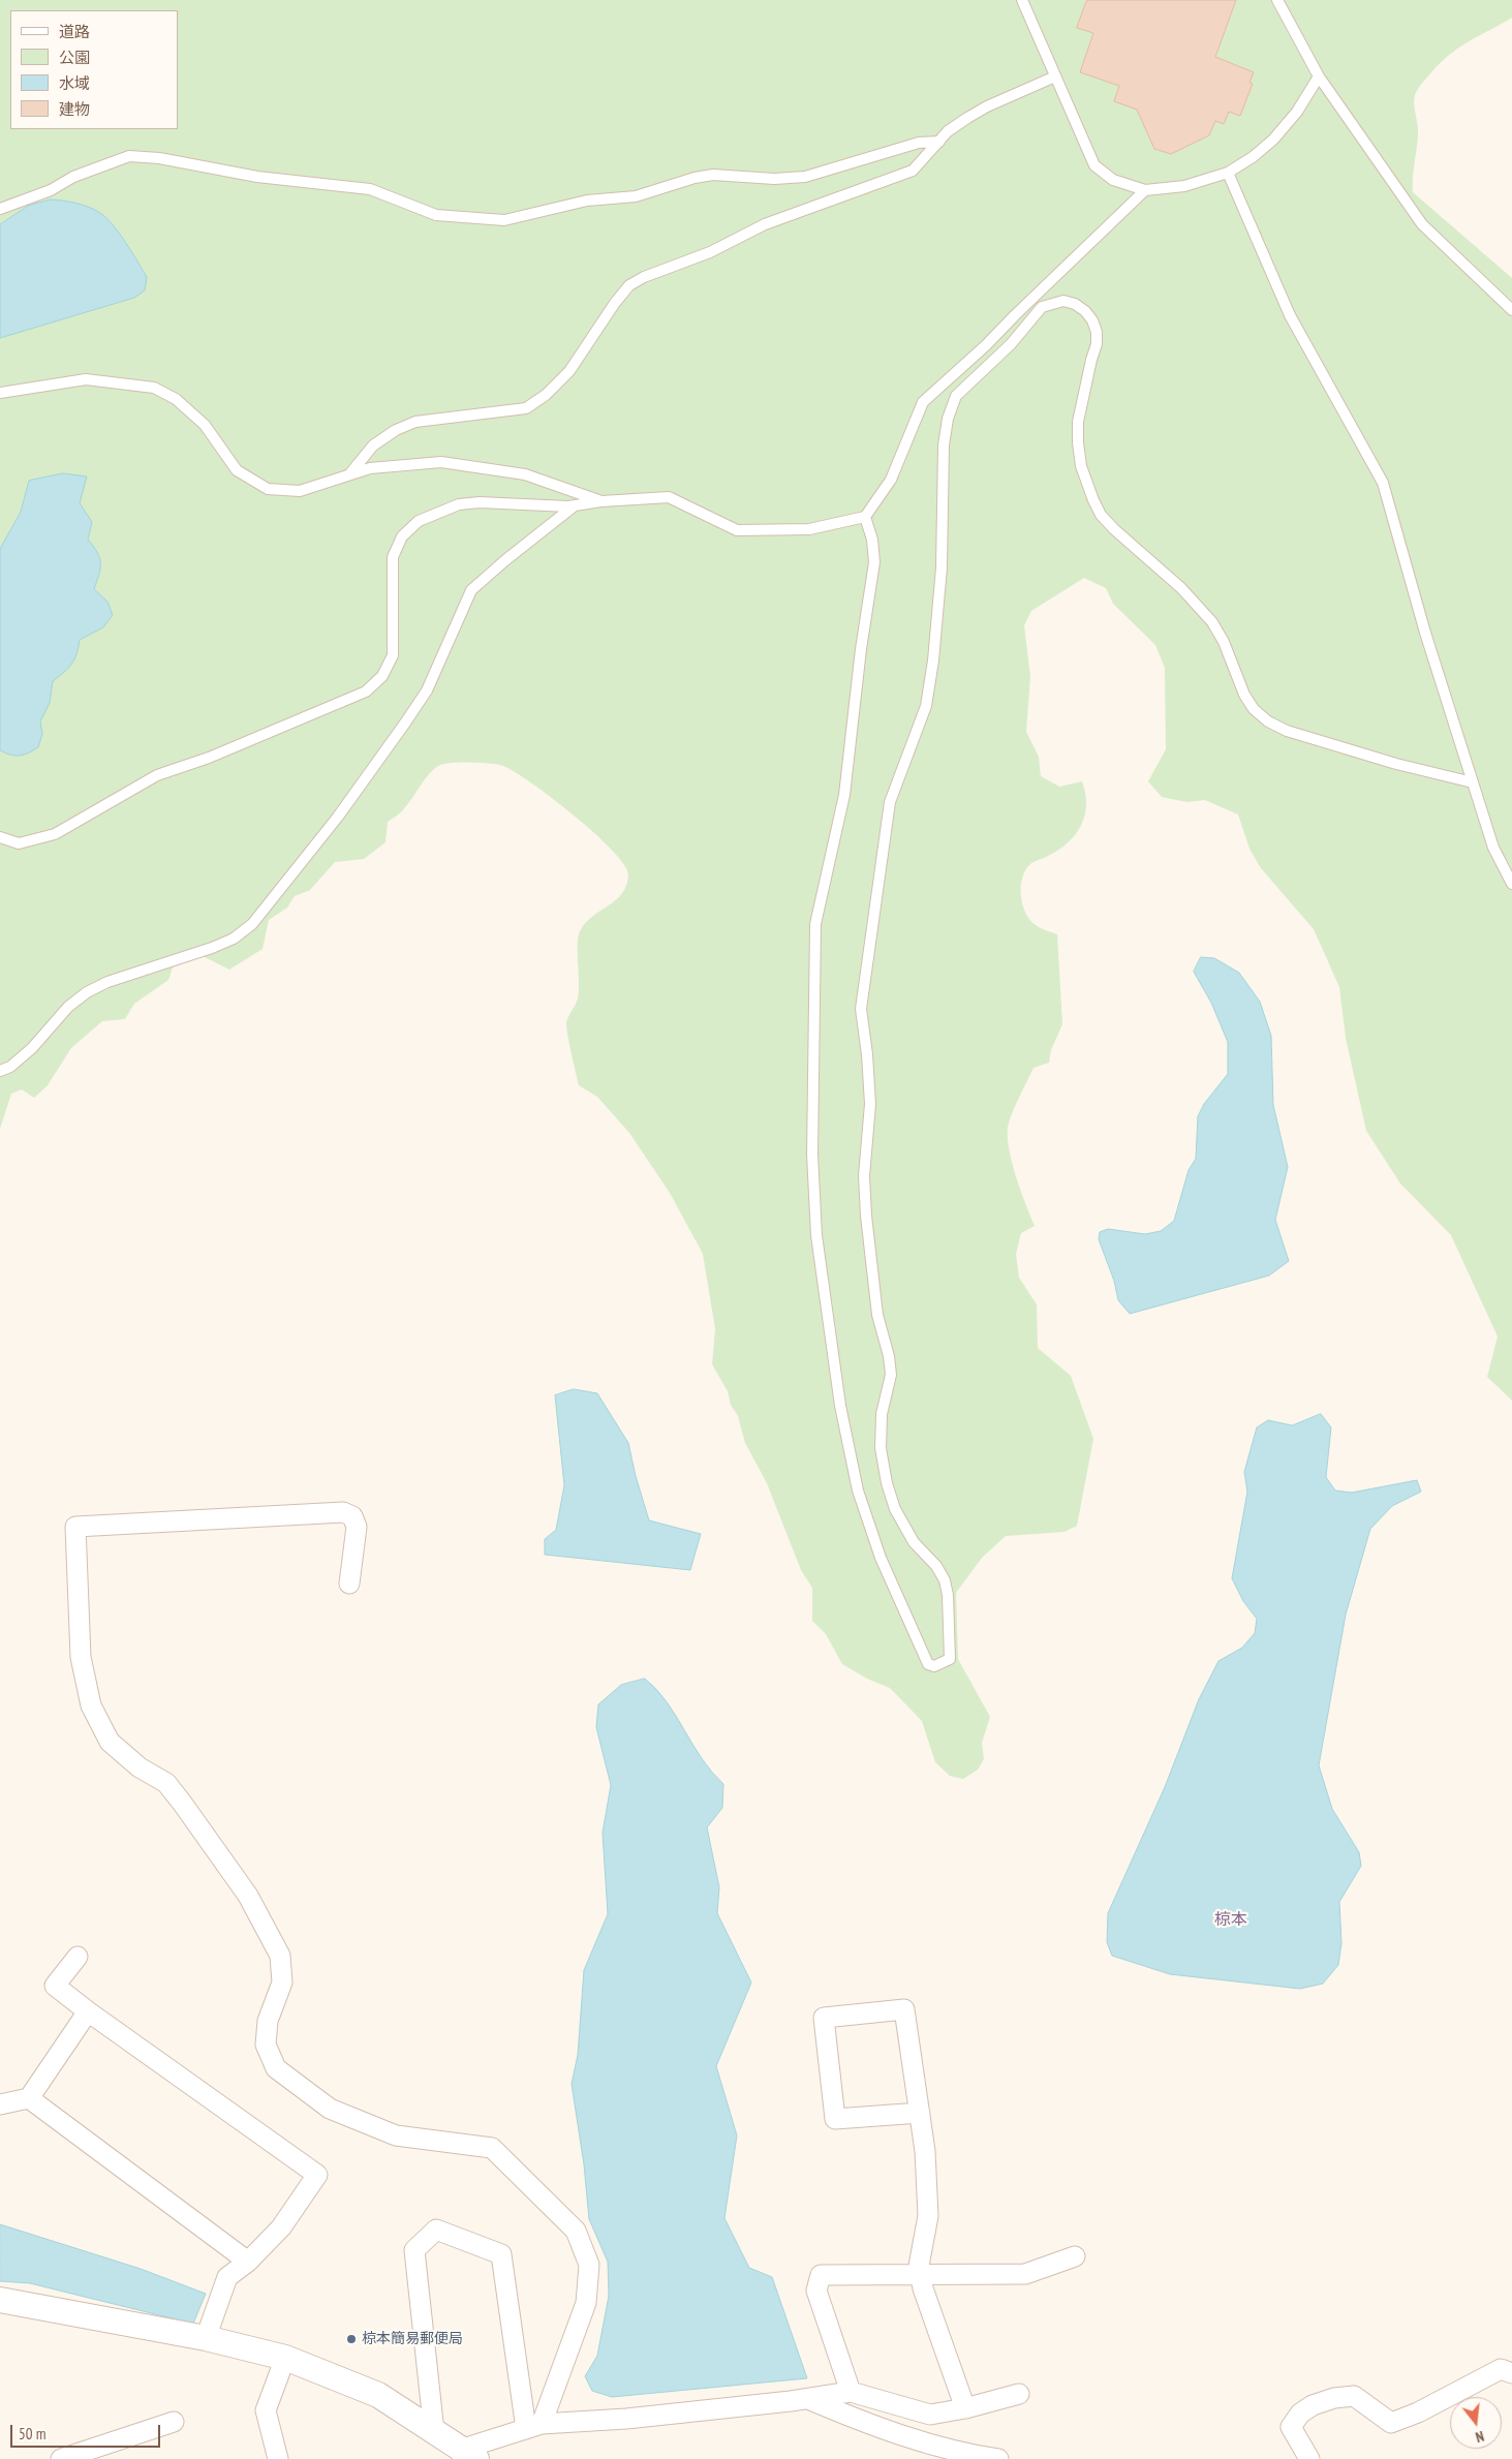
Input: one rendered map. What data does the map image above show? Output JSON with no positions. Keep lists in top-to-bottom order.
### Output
{
  "districts": ["椋本"],
  "places": ["椋本簡易郵便局"],
  "legend": [
    "道路",
    "公園",
    "水域",
    "建物"
  ],
  "scale_bar": "50 m",
  "north": "bottom"
}
